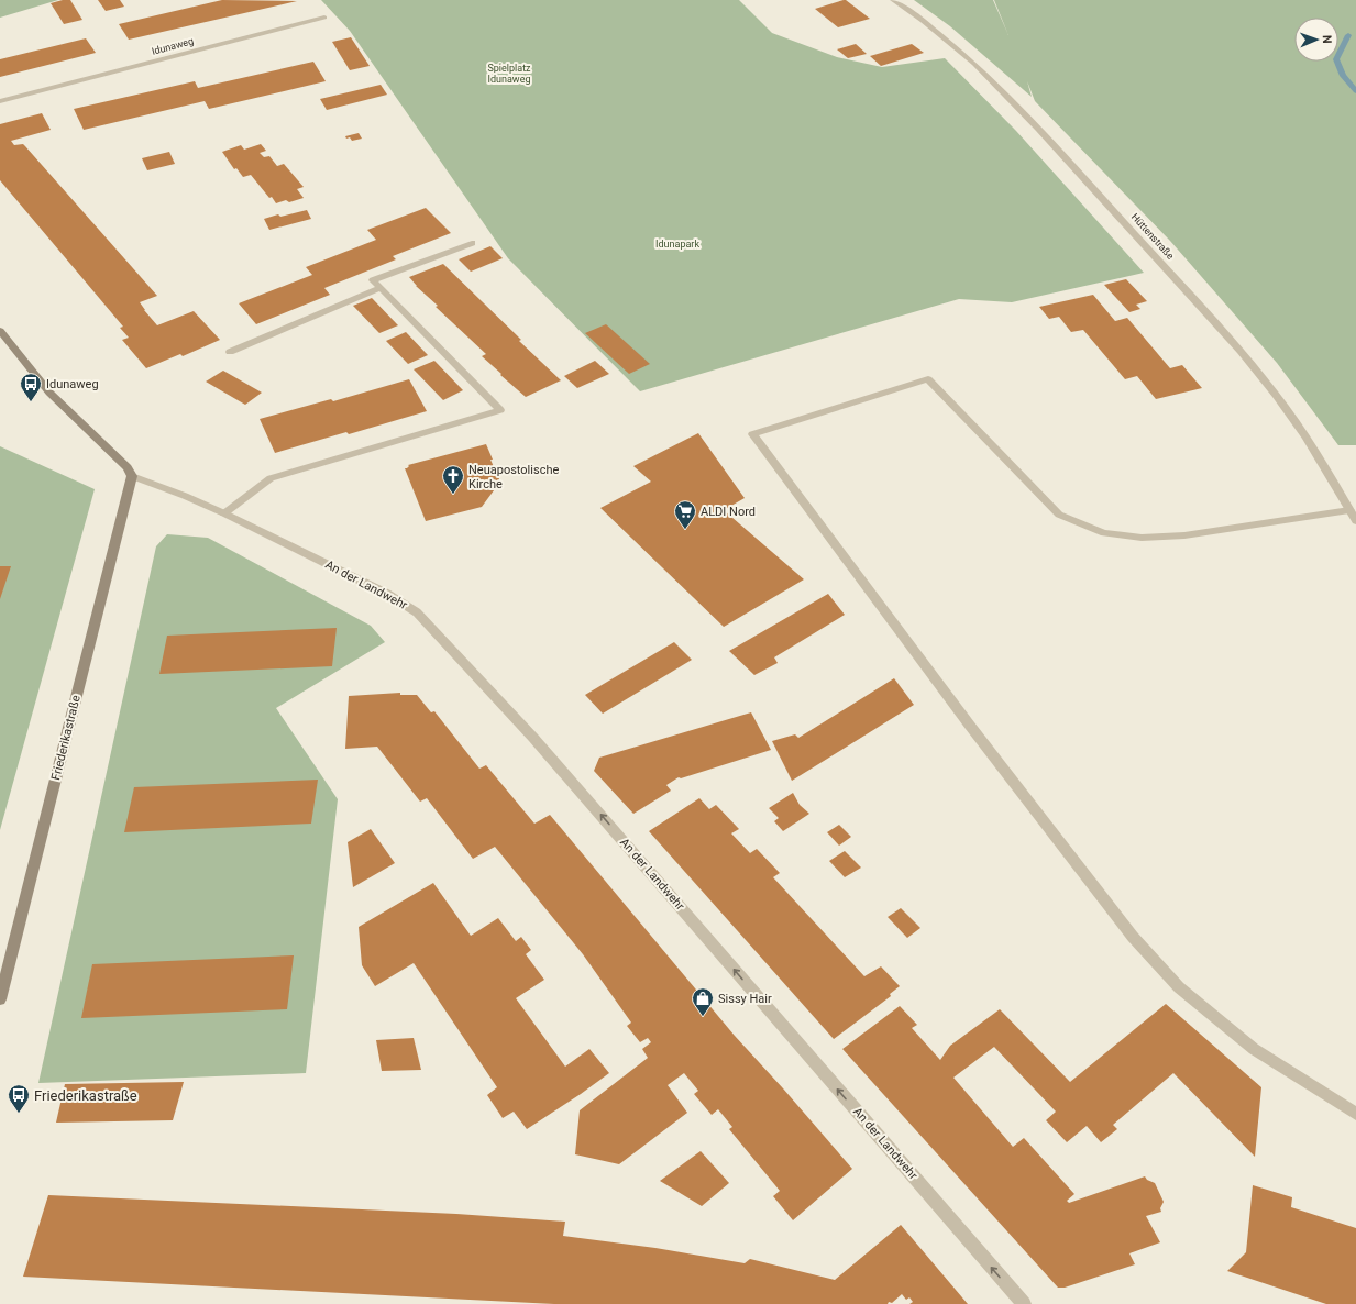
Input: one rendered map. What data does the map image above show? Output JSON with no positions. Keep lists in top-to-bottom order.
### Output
{
  "streets": {
    "street": [
      "Idunaweg",
      "Hüttenstraße",
      "An der Landwehr",
      "Friederikastraße"
    ]
  },
  "crossings": [
    ["An der Landwehr", "Friederikastraße"]
  ],
  "one_way": ["An der Landwehr"],
  "parks": ["Spielplatz Idunaweg", "Idunapark"],
  "places": {
    "bus stop": ["Idunaweg", "Friederikastraße"],
    "church": ["Neuapostolische Kirche"],
    "supermarket": ["ALDI Nord"],
    "shop": ["Sissy Hair"]
  },
  "north": "right"
}
